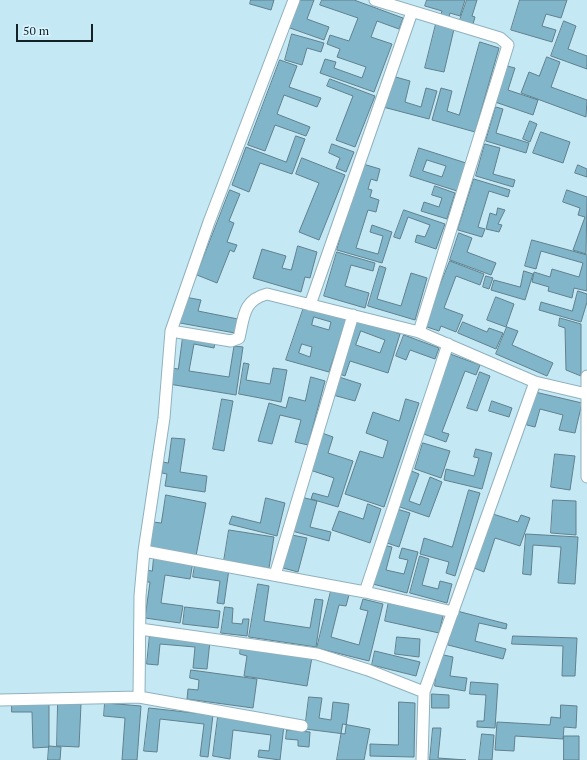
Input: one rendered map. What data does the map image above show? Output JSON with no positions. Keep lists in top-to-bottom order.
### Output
{
  "scale_bar": "50 m"
}
